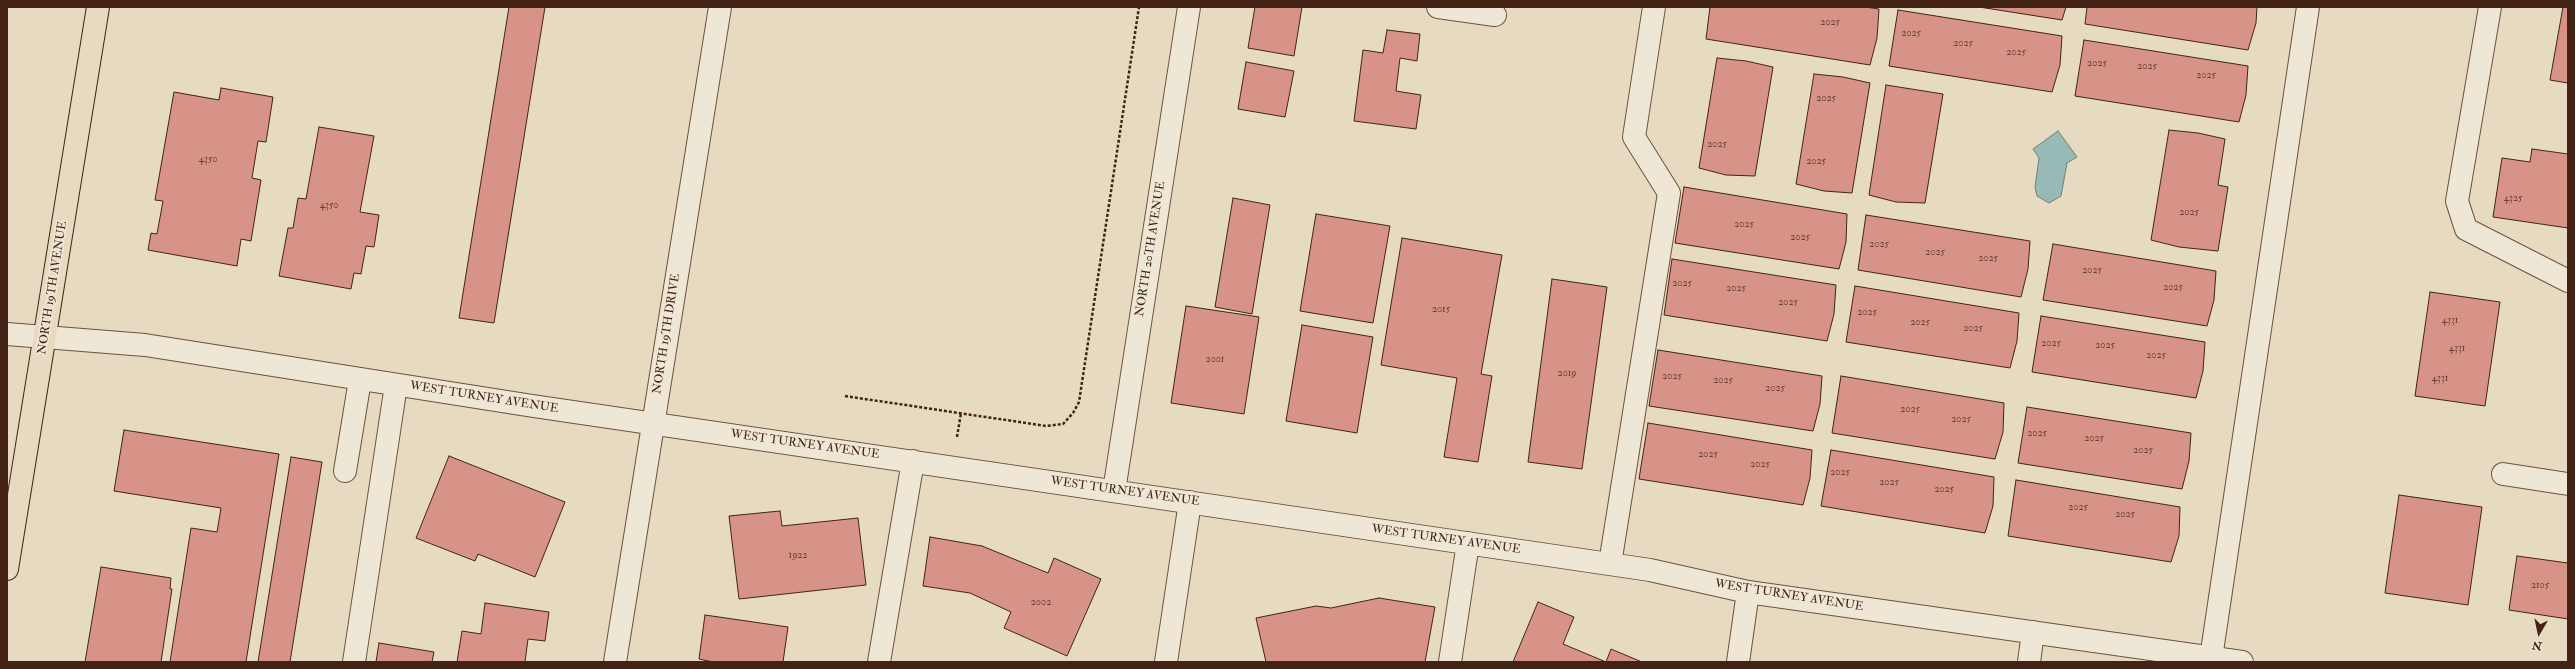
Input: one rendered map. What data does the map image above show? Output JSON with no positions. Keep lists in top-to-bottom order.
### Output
{
  "streets": {
    "main road": ["NORTH 19TH AVENUE"],
    "street": ["NORTH 20TH AVENUE", "NORTH 19TH DRIVE", "WEST TURNEY AVENUE"]
  },
  "crossings": [
    ["NORTH 20TH AVENUE", "WEST TURNEY AVENUE"],
    ["NORTH 19TH AVENUE", "WEST TURNEY AVENUE"],
    ["NORTH 19TH DRIVE", "WEST TURNEY AVENUE"]
  ],
  "house_numbers": [
    "2025",
    "2025",
    "2025",
    "2025",
    "2025",
    "2025",
    "2025",
    "2025",
    "2025",
    "4350",
    "2025",
    "4325",
    "4350",
    "2025",
    "2025",
    "2025",
    "2025",
    "2025",
    "2025",
    "2025",
    "2025",
    "2025",
    "2025",
    "2025",
    "2015",
    "2025",
    "4331",
    "2025",
    "2025",
    "2025",
    "2025",
    "4331",
    "2025",
    "2001",
    "2019",
    "2025",
    "4331",
    "2025",
    "2025",
    "2025",
    "2025",
    "2025",
    "2025",
    "2025",
    "2025",
    "2025",
    "2025",
    "2025",
    "2025",
    "2025",
    "2025",
    "1922",
    "2105",
    "2002"
  ],
  "north": "bottom"
}
